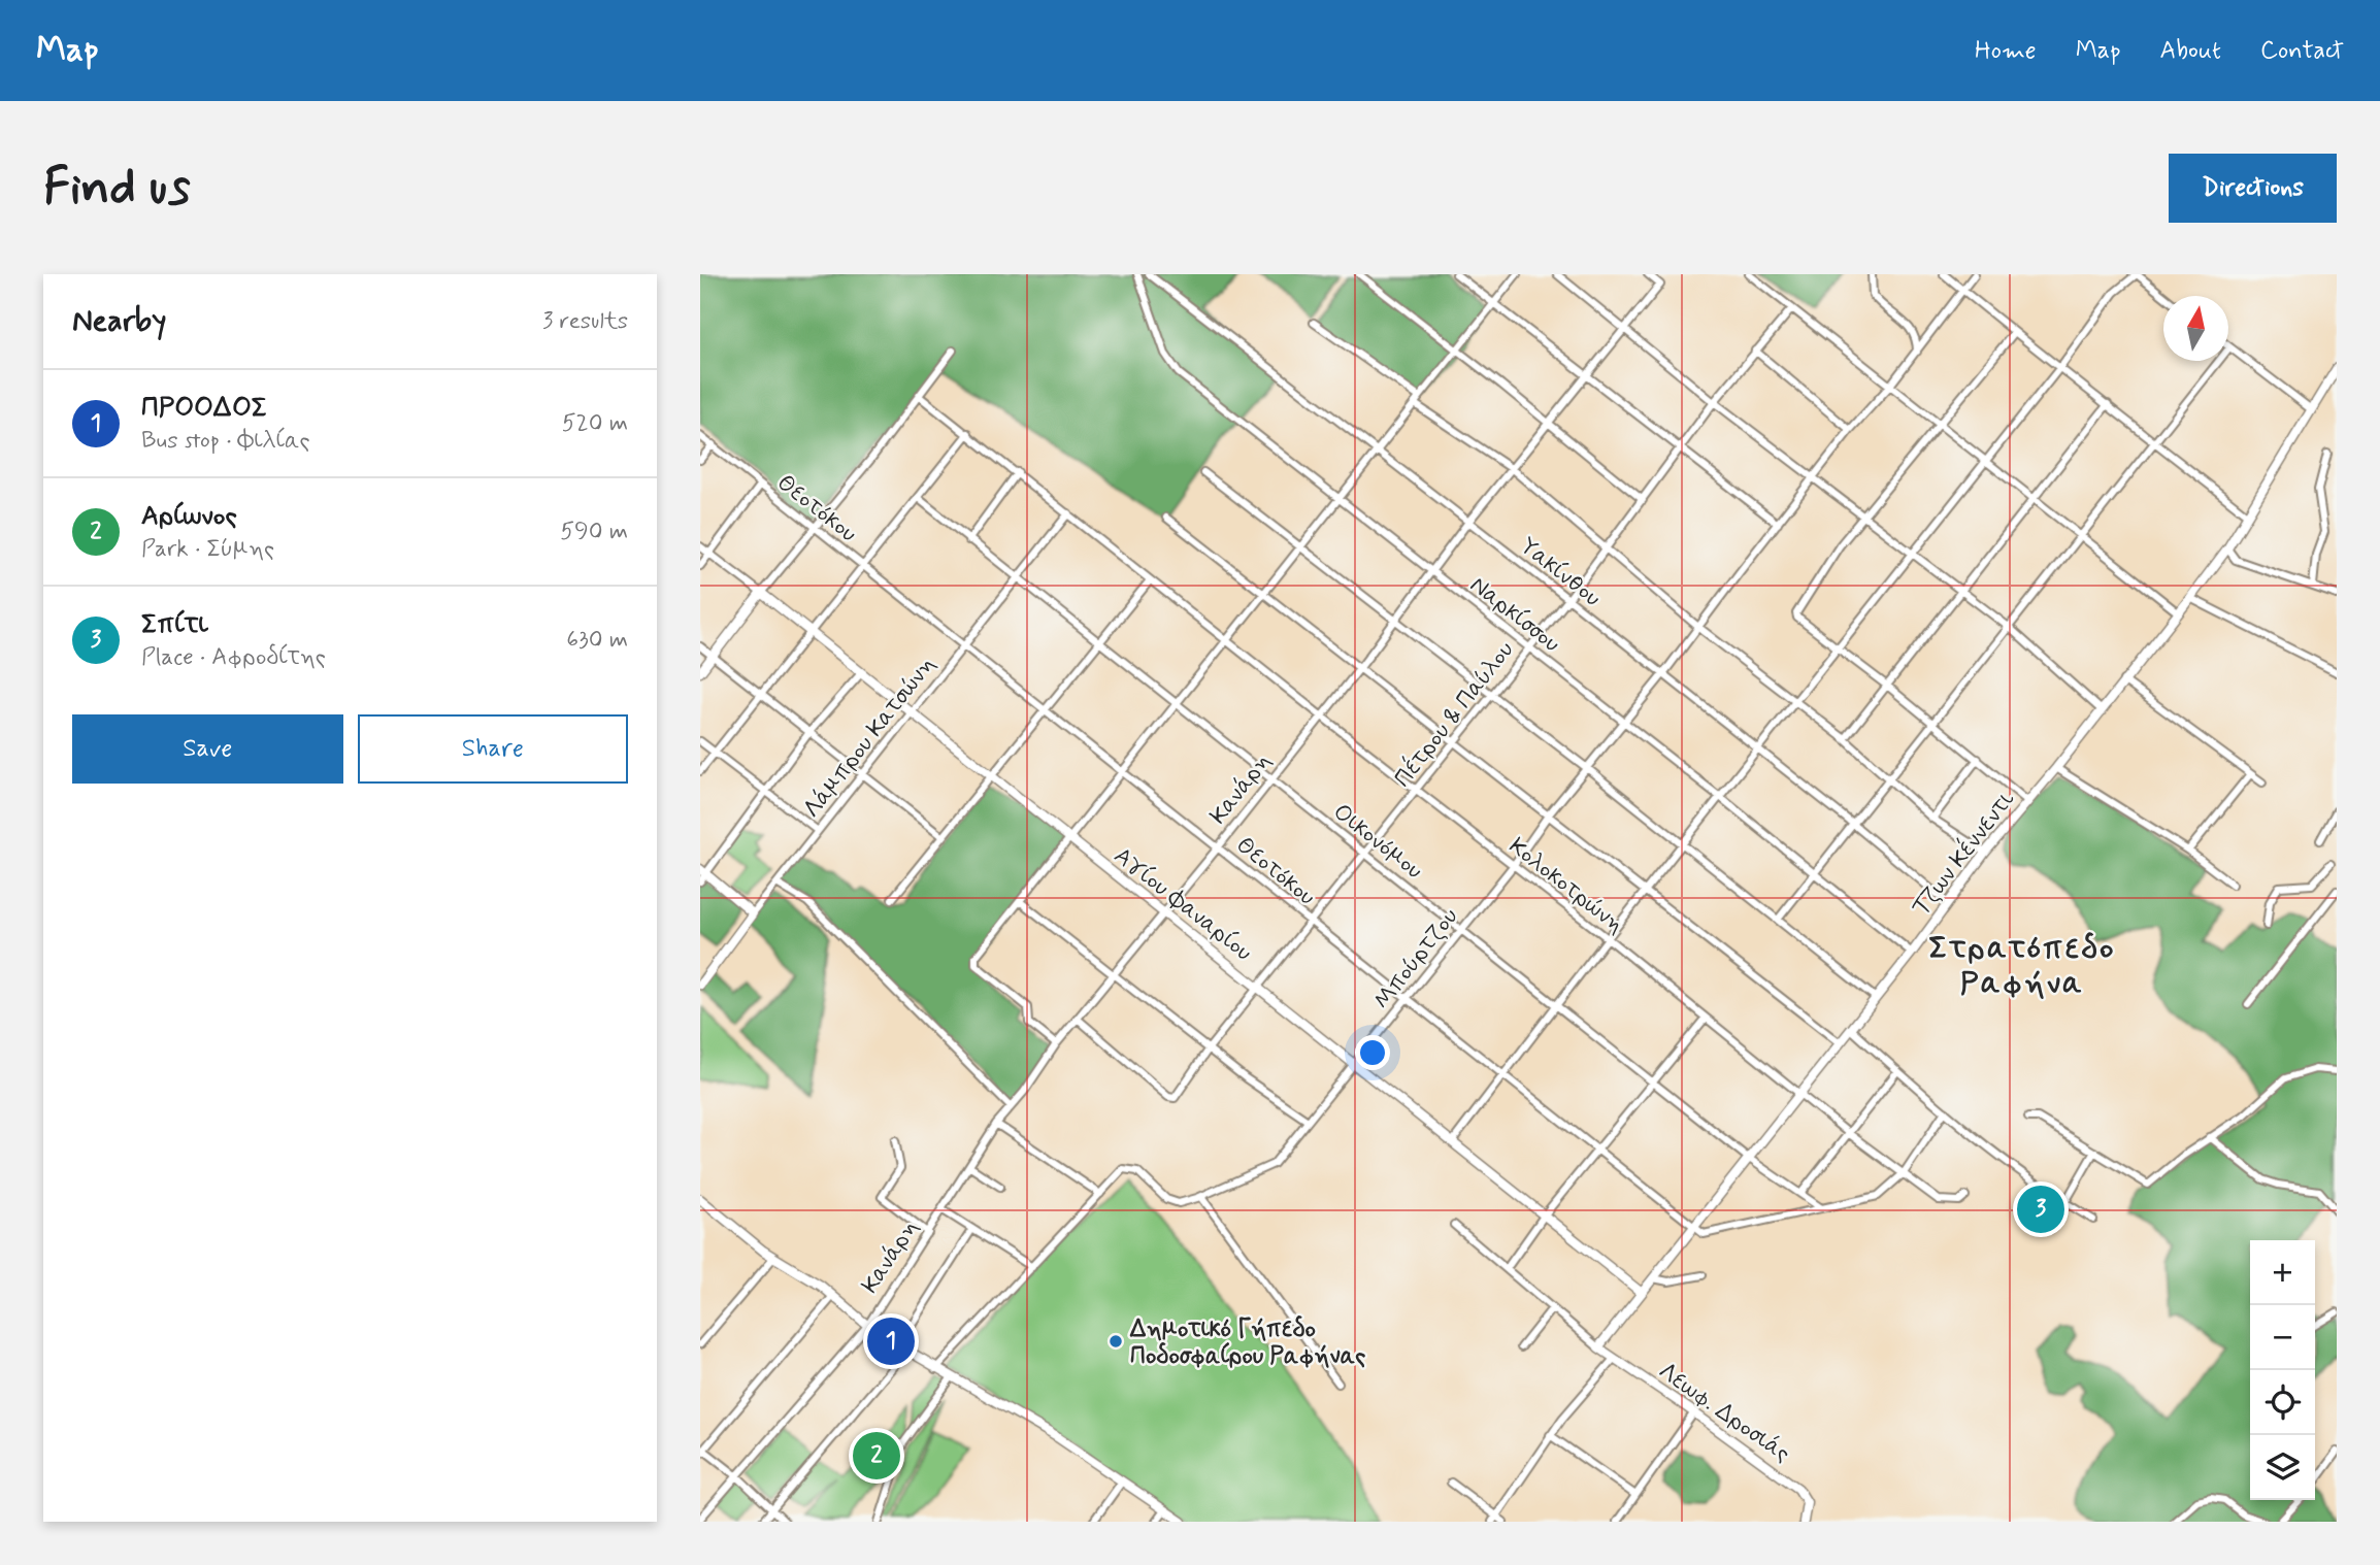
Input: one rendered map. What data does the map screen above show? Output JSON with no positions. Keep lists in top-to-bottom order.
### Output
{
  "streets": {
    "street": [
      "Θεοτόκου",
      "Υακίνθου",
      "Ναρκίσσου",
      "Πέτρου & Παύλου",
      "Λάμπρου Κατσώνη",
      "Κανάρη",
      "Οικονόμου",
      "Τζων Κέννεντι",
      "Κολοκοτρώνη",
      "Αγίου Φαναρίου",
      "Μπούρτζου",
      "Λεωφ. Δροσιάς"
    ]
  },
  "crossings": [
    ["Θεοτόκου", "Πέτρου & Παύλου"],
    ["Θεοτόκου", "Λάμπρου Κατσώνη"],
    ["Θεοτόκου", "Κανάρη"],
    ["Θεοτόκου", "Τζων Κέννεντι"],
    ["Θεοτόκου", "Μπούρτζου"],
    ["Υακίνθου", "Πέτρου & Παύλου"],
    ["Υακίνθου", "Κανάρη"],
    ["Υακίνθου", "Τζων Κέννεντι"],
    ["Υακίνθου", "Μπούρτζου"],
    ["Ναρκίσσου", "Πέτρου & Παύλου"],
    ["Ναρκίσσου", "Κανάρη"],
    ["Ναρκίσσου", "Τζων Κέννεντι"],
    ["Ναρκίσσου", "Μπούρτζου"],
    ["Πέτρου & Παύλου", "Κανάρη"],
    ["Πέτρου & Παύλου", "Οικονόμου"],
    ["Πέτρου & Παύλου", "Κολοκοτρώνη"],
    ["Πέτρου & Παύλου", "Αγίου Φαναρίου"],
    ["Λάμπρου Κατσώνη", "Οικονόμου"],
    ["Λάμπρου Κατσώνη", "Κολοκοτρώνη"],
    ["Λάμπρου Κατσώνη", "Αγίου Φαναρίου"],
    ["Κανάρη", "Οικονόμου"],
    ["Κανάρη", "Κολοκοτρώνη"],
    ["Κανάρη", "Αγίου Φαναρίου"],
    ["Οικονόμου", "Τζων Κέννεντι"],
    ["Οικονόμου", "Μπούρτζου"],
    ["Τζων Κέννεντι", "Κολοκοτρώνη"],
    ["Τζων Κέννεντι", "Αγίου Φαναρίου"],
    ["Τζων Κέννεντι", "Λεωφ. Δροσιάς"],
    ["Κολοκοτρώνη", "Μπούρτζου"],
    ["Αγίου Φαναρίου", "Μπούρτζου"]
  ],
  "districts": ["Στρατόπεδο Ραφήνα"],
  "places": ["Δημοτικό Γήπεδο Ποδοσφαίρου Ραφήνας"],
  "north": "top",
  "page": {
    "header": "Map",
    "nav": [
      "Home",
      "Map",
      "About",
      "Contact"
    ],
    "buttons": [
      "Directions",
      ["Save", "Share"]
    ],
    "title": "Find us",
    "heading": ["Nearby", "3 results"],
    "list": [
      {
        "mark": "1",
        "name": "ΠΡΟΟΔΟΣ",
        "note": "Bus stop · Φιλίας",
        "value": "520 m"
      },
      {
        "mark": "2",
        "name": "Αρίωνος",
        "note": "Park · Σύμης",
        "value": "590 m"
      },
      {
        "mark": "3",
        "name": "Σπίτι",
        "note": "Place · Αφροδίτης",
        "value": "630 m"
      }
    ],
    "pins": ["3", "1", "2"],
    "map_buttons": ["+", "−"]
  }
}
